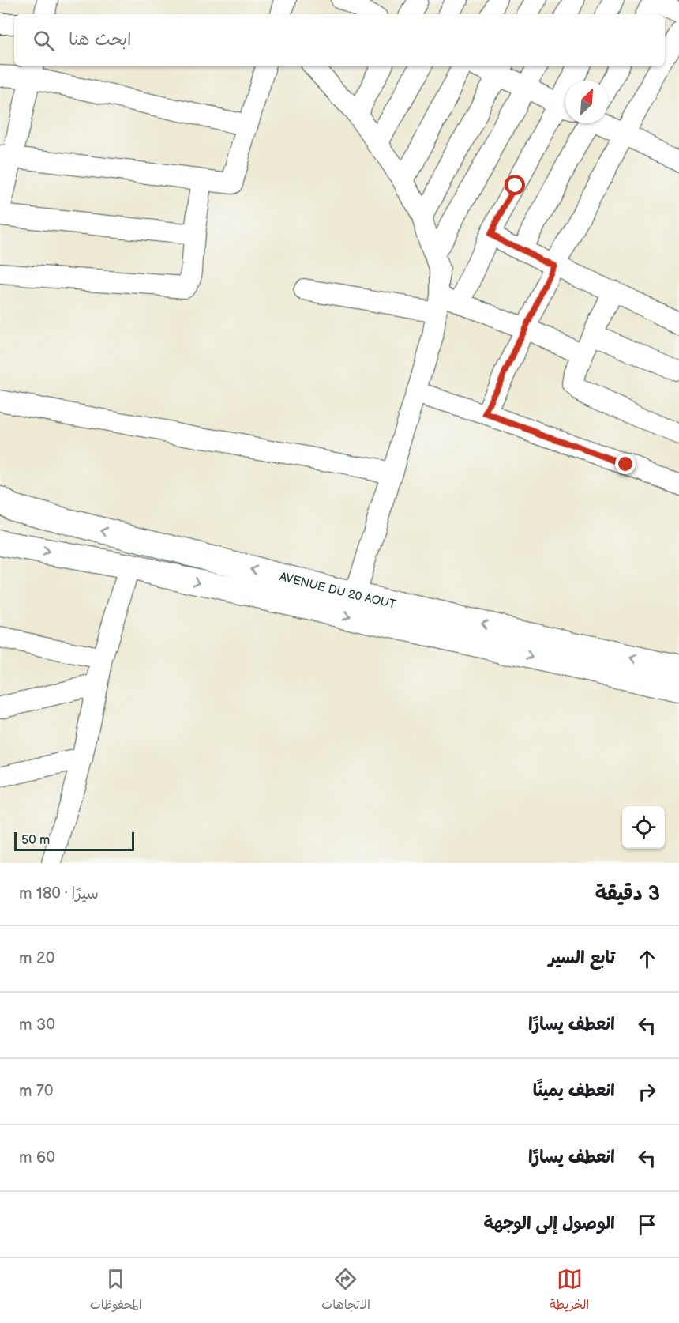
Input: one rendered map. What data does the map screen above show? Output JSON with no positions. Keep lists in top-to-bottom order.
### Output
{
  "streets": {
    "main road": ["AVENUE DU 20 AOUT"]
  },
  "scale_bar": "50 m",
  "north": "top right",
  "page": {
    "search": "ابحث هنا",
    "scale": "50 m",
    "heading": ["3 دقيقة", "سيرًا · 180 m"],
    "list": [
      ["تابع السير", "20 m"],
      ["انعطف يسارًا", "30 m"],
      ["انعطف يمينًا", "70 m"],
      ["انعطف يسارًا", "60 m"],
      "الوصول إلى الوجهة"
    ],
    "nav": ["الخريطة", "الاتجاهات", "المحفوظات"]
  }
}
